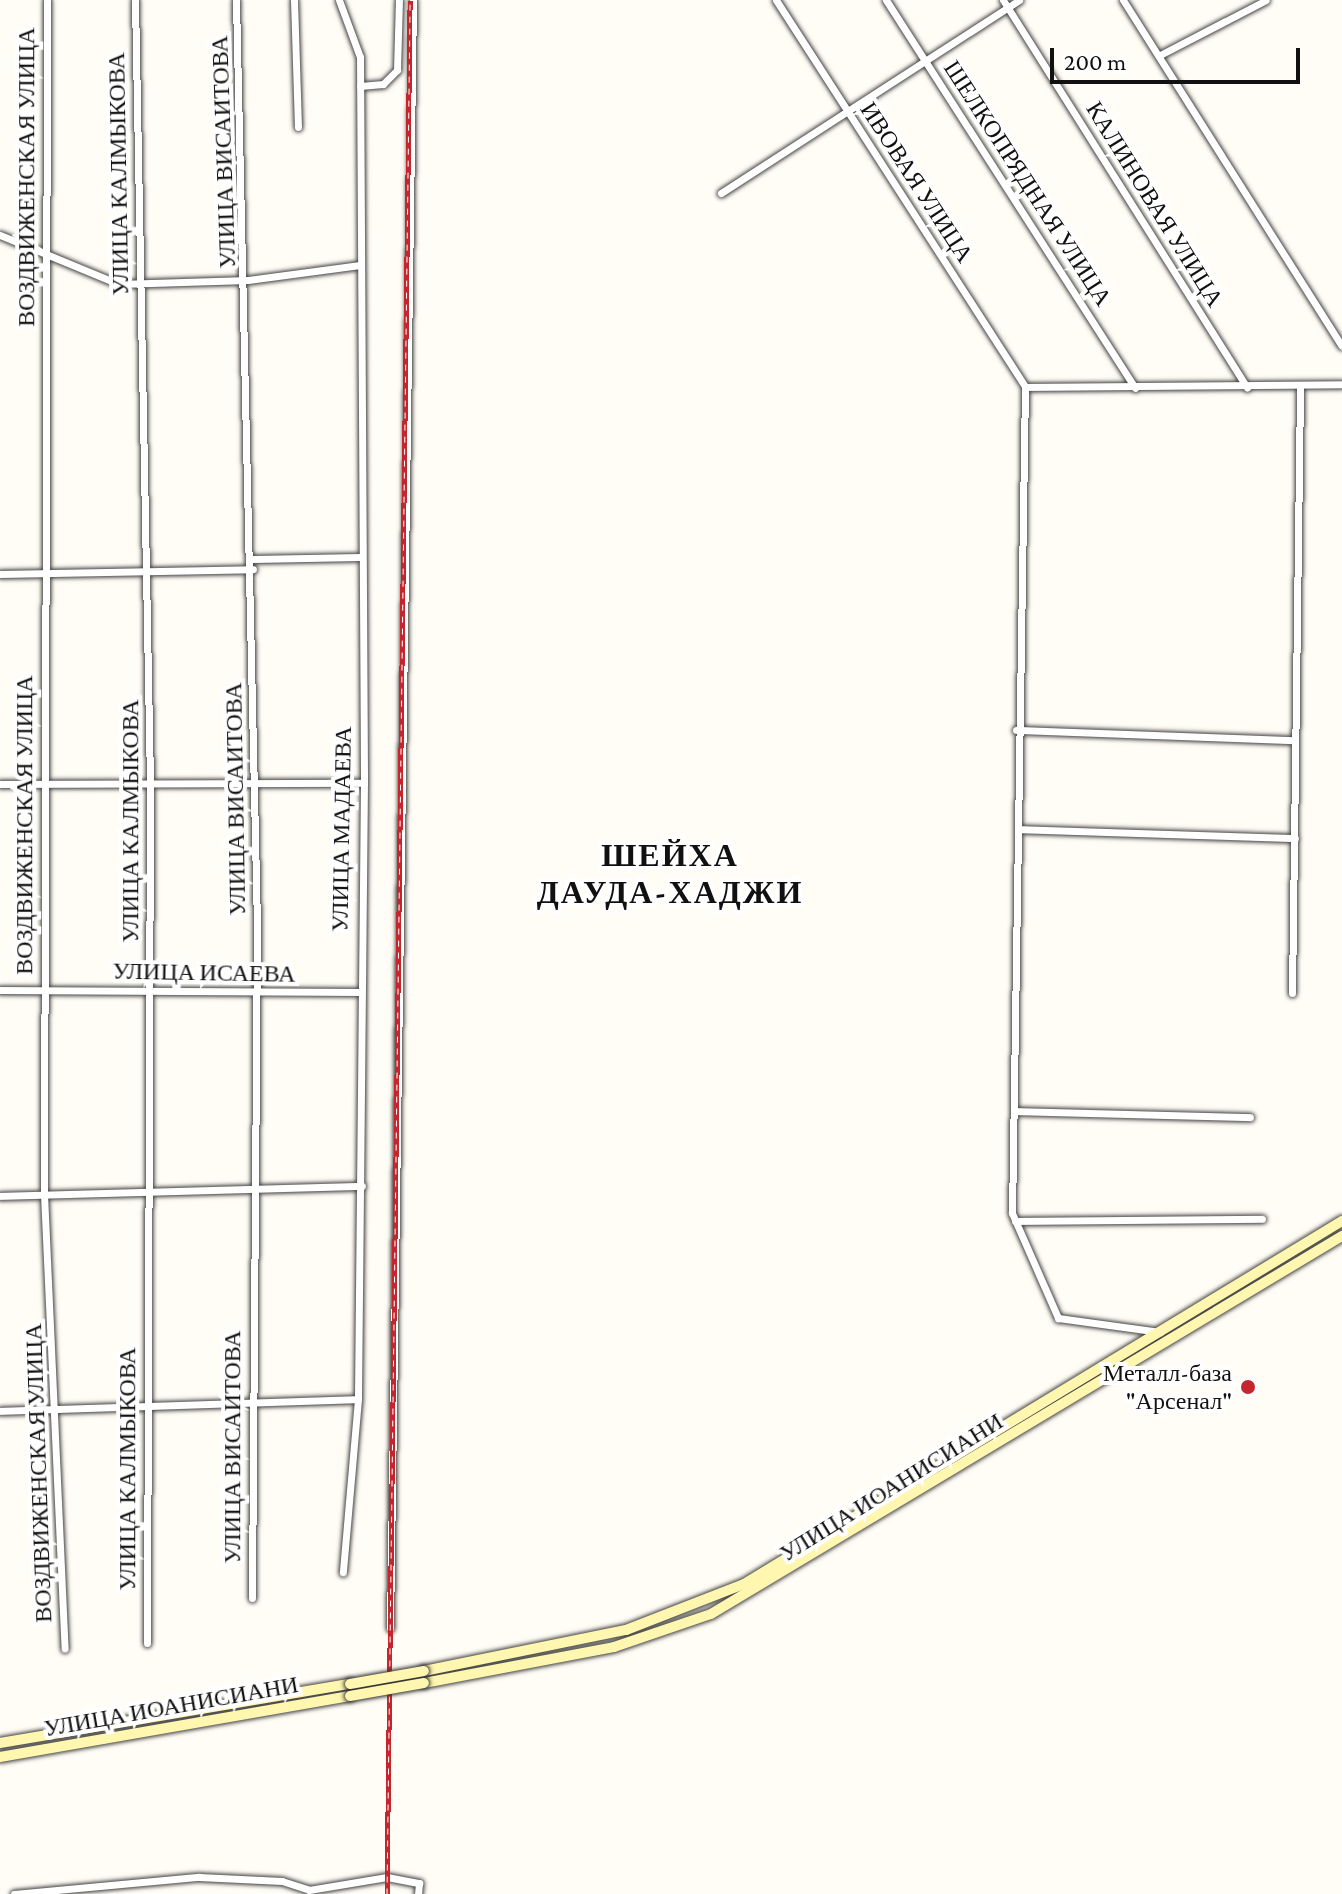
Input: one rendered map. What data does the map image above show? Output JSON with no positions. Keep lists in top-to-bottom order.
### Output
{
  "streets": {
    "main road": ["УЛИЦА ИОАНИСИАНИ"],
    "street": [
      "УЛИЦА ВИСАИТОВА",
      "УЛИЦА КАЛМЫКОВА",
      "ВОЗДВИЖЕНСКАЯ УЛИЦА",
      "ИВОВАЯ УЛИЦА",
      "ШЕЛКОПРЯДНАЯ УЛИЦА",
      "КАЛИНОВАЯ УЛИЦА",
      "УЛИЦА МАДАЕВА",
      "УЛИЦА ИСАЕВА"
    ]
  },
  "crossings": [
    ["УЛИЦА ВИСАИТОВА", "УЛИЦА ИСАЕВА"],
    ["УЛИЦА КАЛМЫКОВА", "УЛИЦА ИСАЕВА"],
    ["ВОЗДВИЖЕНСКАЯ УЛИЦА", "УЛИЦА ИСАЕВА"],
    ["УЛИЦА МАДАЕВА", "УЛИЦА ИСАЕВА"]
  ],
  "districts": ["ШЕЙХА ДАУДА-ХАДЖИ"],
  "places": ["Металл-база \"Арсенал\""],
  "scale_bar": "200 m"
}
